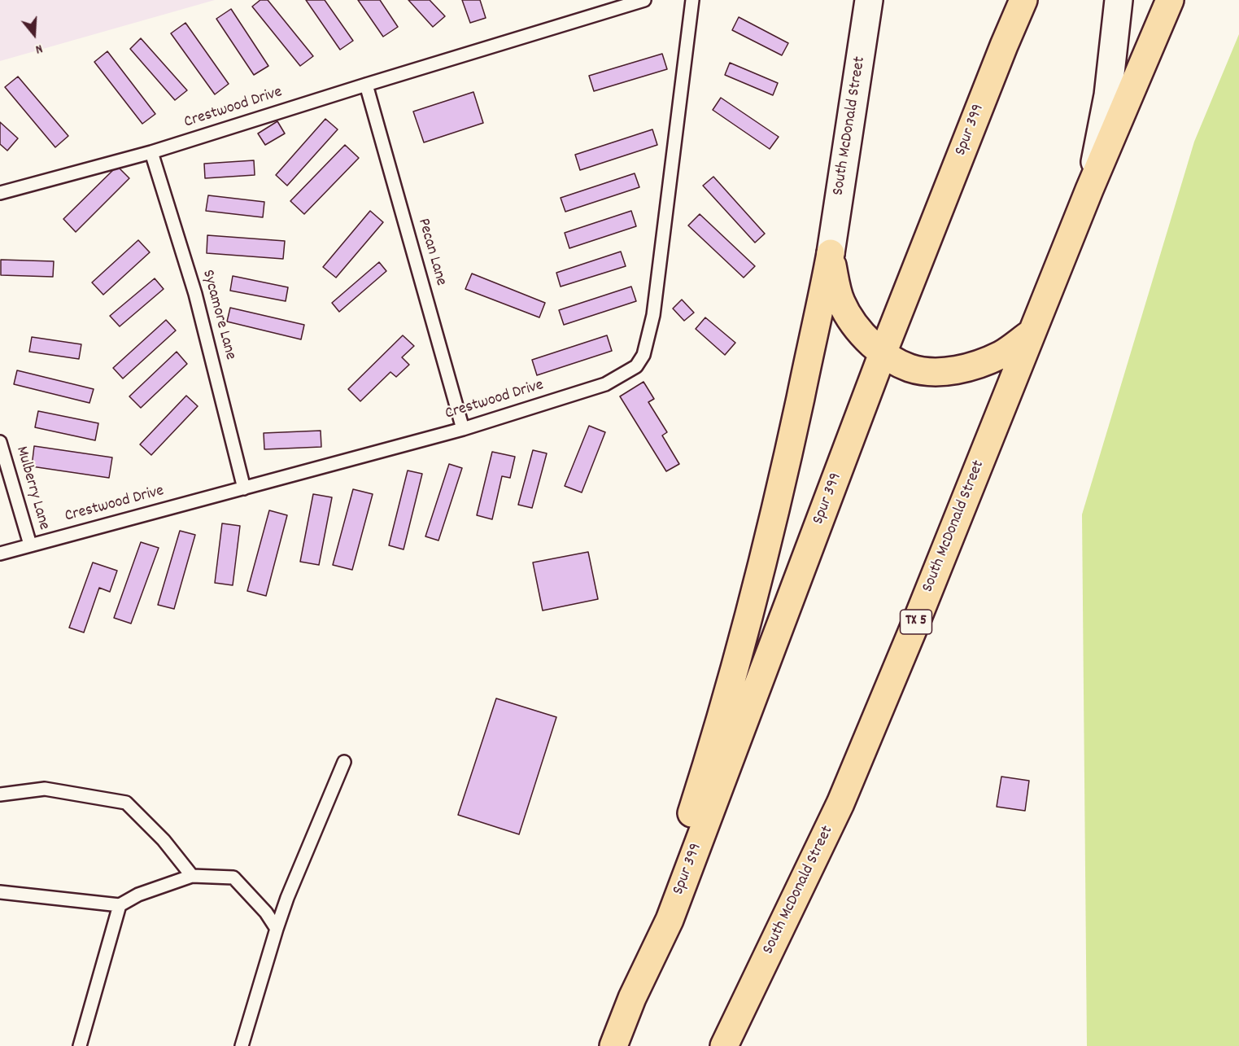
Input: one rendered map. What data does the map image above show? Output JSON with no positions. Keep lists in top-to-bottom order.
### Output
{
  "streets": {
    "main road": ["South McDonald Street", "Spur 399", "TX 5"],
    "lane": [
      "Crestwood Drive",
      "Pecan Lane",
      "Sycamore Lane",
      "Mulberry Lane"
    ]
  },
  "crossings": [
    ["Crestwood Drive", "Pecan Lane"],
    ["Crestwood Drive", "Sycamore Lane"],
    ["Crestwood Drive", "Mulberry Lane"],
    ["South McDonald Street", "TX 5"]
  ],
  "north": "bottom"
}
